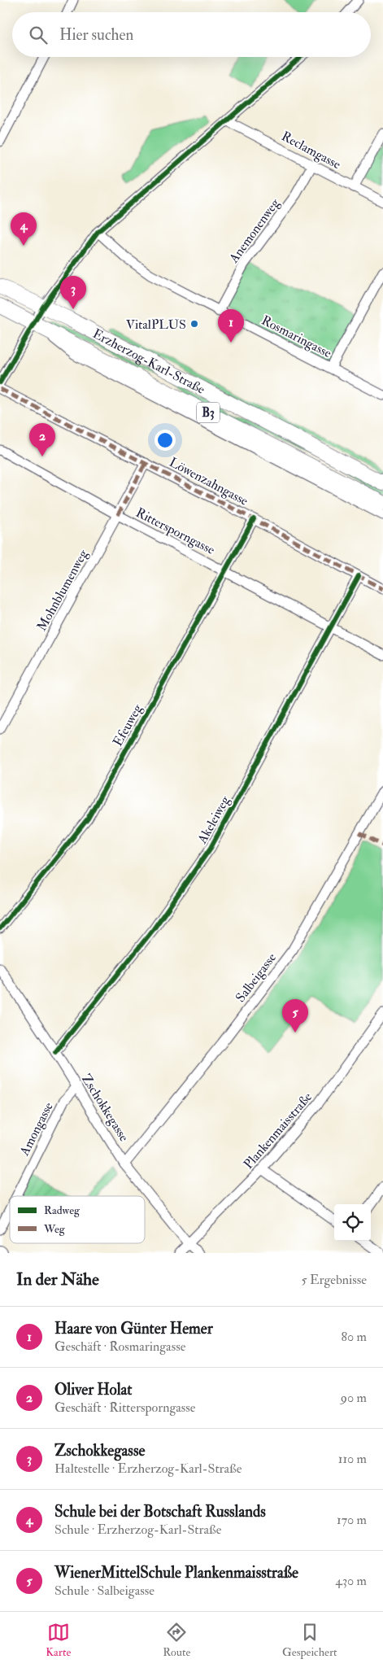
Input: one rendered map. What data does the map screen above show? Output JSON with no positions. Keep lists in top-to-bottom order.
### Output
{
  "streets": {
    "main road": ["Erzherzog-Karl-Straße", "B3"],
    "street": [
      "Reclamgasse",
      "Anemonenweg",
      "Rosmaringasse",
      "Löwenzahngasse",
      "Rittersporngasse",
      "Mohnblumenweg",
      "Efeuweg",
      "Akeleiweg",
      "Salbeigasse",
      "Zschokkegasse",
      "Amongasse",
      "Plankenmaisstraße"
    ]
  },
  "crossings": [
    ["Reclamgasse", "Anemonenweg"],
    ["Anemonenweg", "Rosmaringasse"],
    ["Löwenzahngasse", "Mohnblumenweg"],
    ["Löwenzahngasse", "Efeuweg"],
    ["Löwenzahngasse", "Akeleiweg"],
    ["Rittersporngasse", "Mohnblumenweg"],
    ["Rittersporngasse", "Efeuweg"],
    ["Rittersporngasse", "Akeleiweg"],
    ["Akeleiweg", "Zschokkegasse"],
    ["Salbeigasse", "Zschokkegasse"],
    ["Zschokkegasse", "Amongasse"],
    ["Zschokkegasse", "Plankenmaisstraße"]
  ],
  "places": ["VitalPLUS"],
  "legend": ["Radweg", "Weg"],
  "page": {
    "search": "Hier suchen",
    "pins": [
      "4",
      "3",
      "1",
      "2",
      "5"
    ],
    "heading": ["In der Nähe", "5 Ergebnisse"],
    "list": [
      {
        "mark": "1",
        "name": "Haare von Günter Hemer",
        "note": "Geschäft · Rosmaringasse",
        "value": "80 m"
      },
      {
        "mark": "2",
        "name": "Oliver Holat",
        "note": "Geschäft · Rittersporngasse",
        "value": "90 m"
      },
      {
        "mark": "3",
        "name": "Zschokkegasse",
        "note": "Haltestelle · Erzherzog-Karl-Straße",
        "value": "110 m"
      },
      {
        "mark": "4",
        "name": "Schule bei der Botschaft Russlands",
        "note": "Schule · Erzherzog-Karl-Straße",
        "value": "170 m"
      },
      {
        "mark": "5",
        "name": "WienerMittelSchule Plankenmaisstraße",
        "note": "Schule · Salbeigasse",
        "value": "430 m"
      }
    ],
    "nav": ["Karte", "Route", "Gespeichert"]
  }
}
